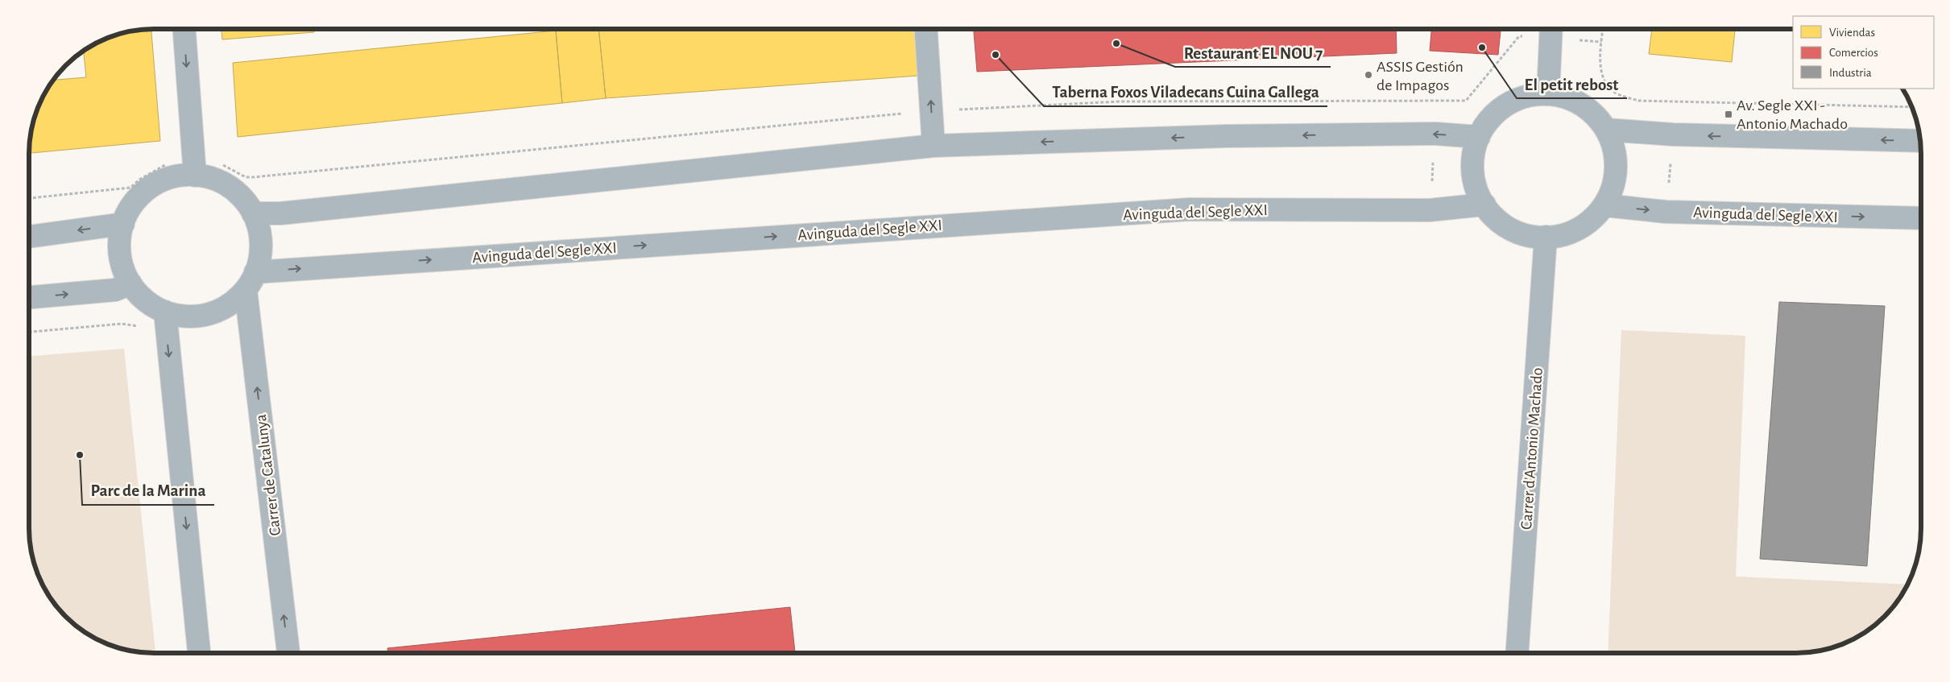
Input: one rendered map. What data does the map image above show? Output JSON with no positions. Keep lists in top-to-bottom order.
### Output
{
  "streets": {
    "street": ["Avinguda del Segle XXI", "Carrer d'Antonio Machado", "Carrer de Catalunya"]
  },
  "crossings": [
    ["Avinguda del Segle XXI", "Carrer d'Antonio Machado"],
    ["Avinguda del Segle XXI", "Carrer de Catalunya"]
  ],
  "places": {
    "other": [
      "Restaurant EL NOU 7",
      "El petit rebost",
      "Taberna Foxos Viladecans Cuina Gallega",
      "ASSIS Gestión de Impagos",
      "Parc de la Marina"
    ],
    "transit": ["Av. Segle XXI - Antonio Machado"]
  },
  "legend": ["Viviendas", "Comercios", "Industria"]
}
